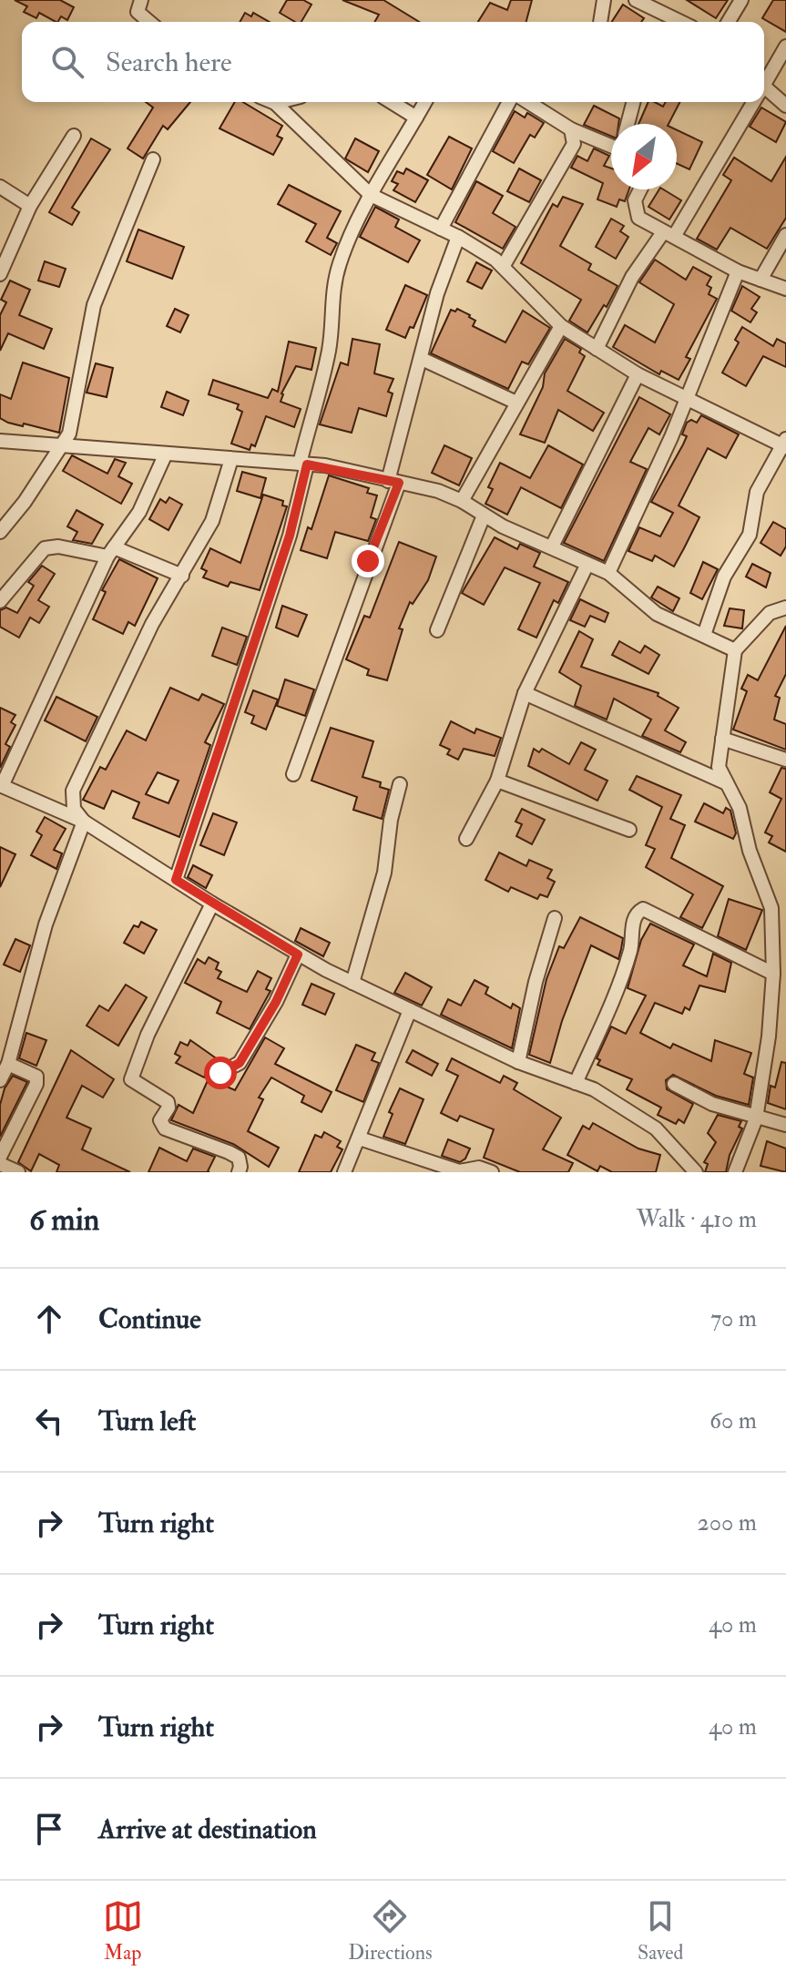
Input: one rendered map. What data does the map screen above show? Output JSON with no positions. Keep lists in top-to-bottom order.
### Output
{
  "north": "bottom left",
  "page": {
    "search": "Search here",
    "heading": ["6 min", "Walk · 410 m"],
    "list": [
      ["Continue", "70 m"],
      ["Turn left", "60 m"],
      ["Turn right", "200 m"],
      ["Turn right", "40 m"],
      ["Turn right", "40 m"],
      "Arrive at destination"
    ],
    "nav": ["Map", "Directions", "Saved"]
  }
}
